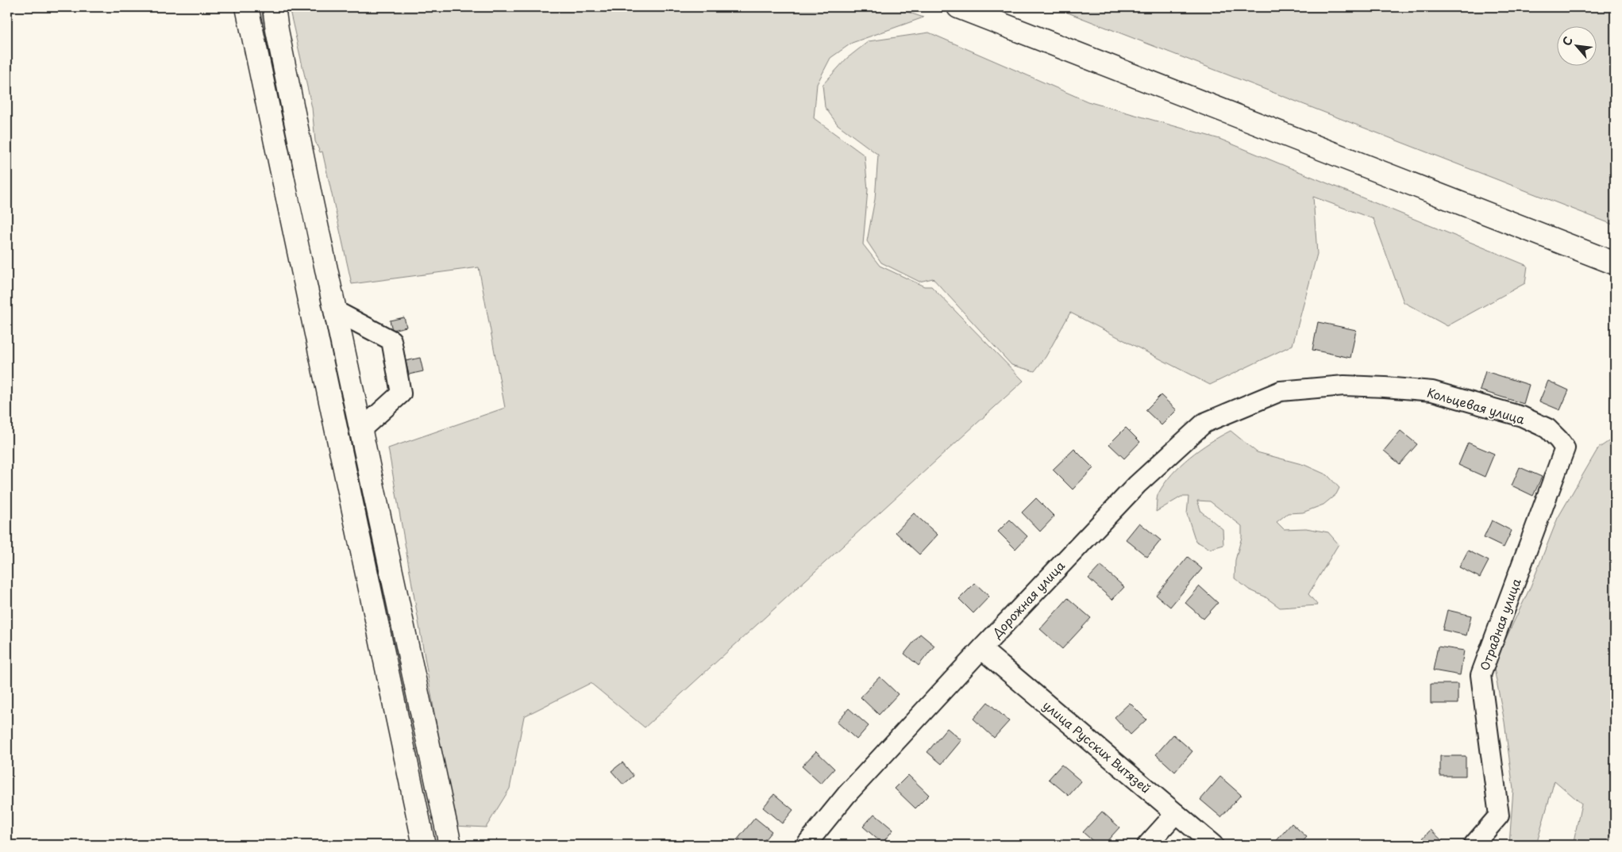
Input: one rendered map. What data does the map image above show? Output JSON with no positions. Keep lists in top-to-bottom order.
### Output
{
  "streets": {
    "street": [
      "Кольцевая улица",
      "Дорожная улица",
      "Отрадная улица",
      "улица Русских Витязей"
    ]
  },
  "crossings": [
    ["Кольцевая улица", "Дорожная улица"],
    ["Кольцевая улица", "Отрадная улица"],
    ["Дорожная улица", "улица Русских Витязей"]
  ],
  "north": "top left"
}
